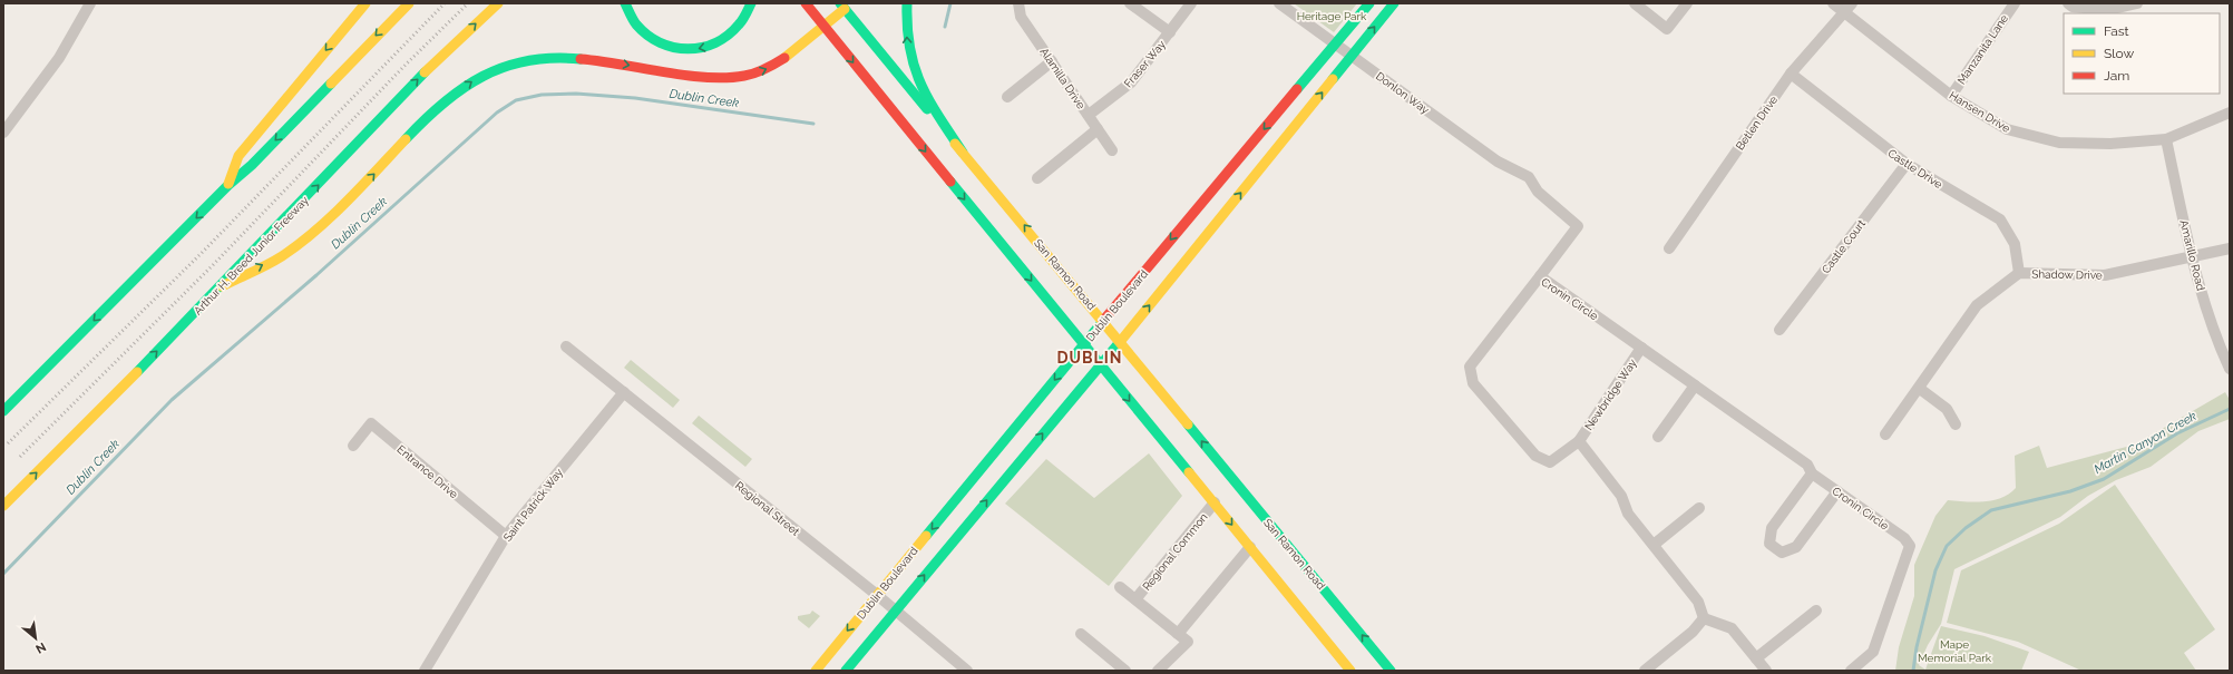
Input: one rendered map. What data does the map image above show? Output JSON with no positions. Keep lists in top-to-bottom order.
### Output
{
  "streets": {
    "main road": ["Arthur H. Breed Junior Freeway", "San Ramon Road", "Dublin Boulevard"],
    "street": [
      "Manzanita Lane",
      "Fraser Way",
      "Alamilla Drive",
      "Donlon Way",
      "Hansen Drive",
      "Betlen Drive",
      "Castle Drive",
      "Castle Court",
      "Amarillo Road",
      "Shadow Drive",
      "Cronin Circle",
      "Newbridge Way",
      "Entrance Drive",
      "Saint Patrick Way",
      "Regional Street",
      "Regional Common"
    ]
  },
  "crossings": [
    ["Manzanita Lane", "Hansen Drive"],
    ["Fraser Way", "Alamilla Drive"],
    ["Donlon Way", "Cronin Circle"],
    ["Donlon Way", "Dublin Boulevard"],
    ["Hansen Drive", "Betlen Drive"],
    ["Hansen Drive", "Amarillo Road"],
    ["Betlen Drive", "Castle Drive"],
    ["Castle Drive", "Castle Court"],
    ["Castle Drive", "Shadow Drive"],
    ["Amarillo Road", "Shadow Drive"],
    ["San Ramon Road", "Dublin Boulevard"],
    ["Cronin Circle", "Newbridge Way"],
    ["Dublin Boulevard", "Regional Street"],
    ["Entrance Drive", "Saint Patrick Way"],
    ["Saint Patrick Way", "Regional Street"]
  ],
  "districts": ["DUBLIN"],
  "water": ["Dublin Creek", "Martin Canyon Creek"],
  "parks": ["Heritage Park", "Mape Memorial Park"],
  "legend": ["Fast", "Slow", "Jam"],
  "north": "bottom right"
}
